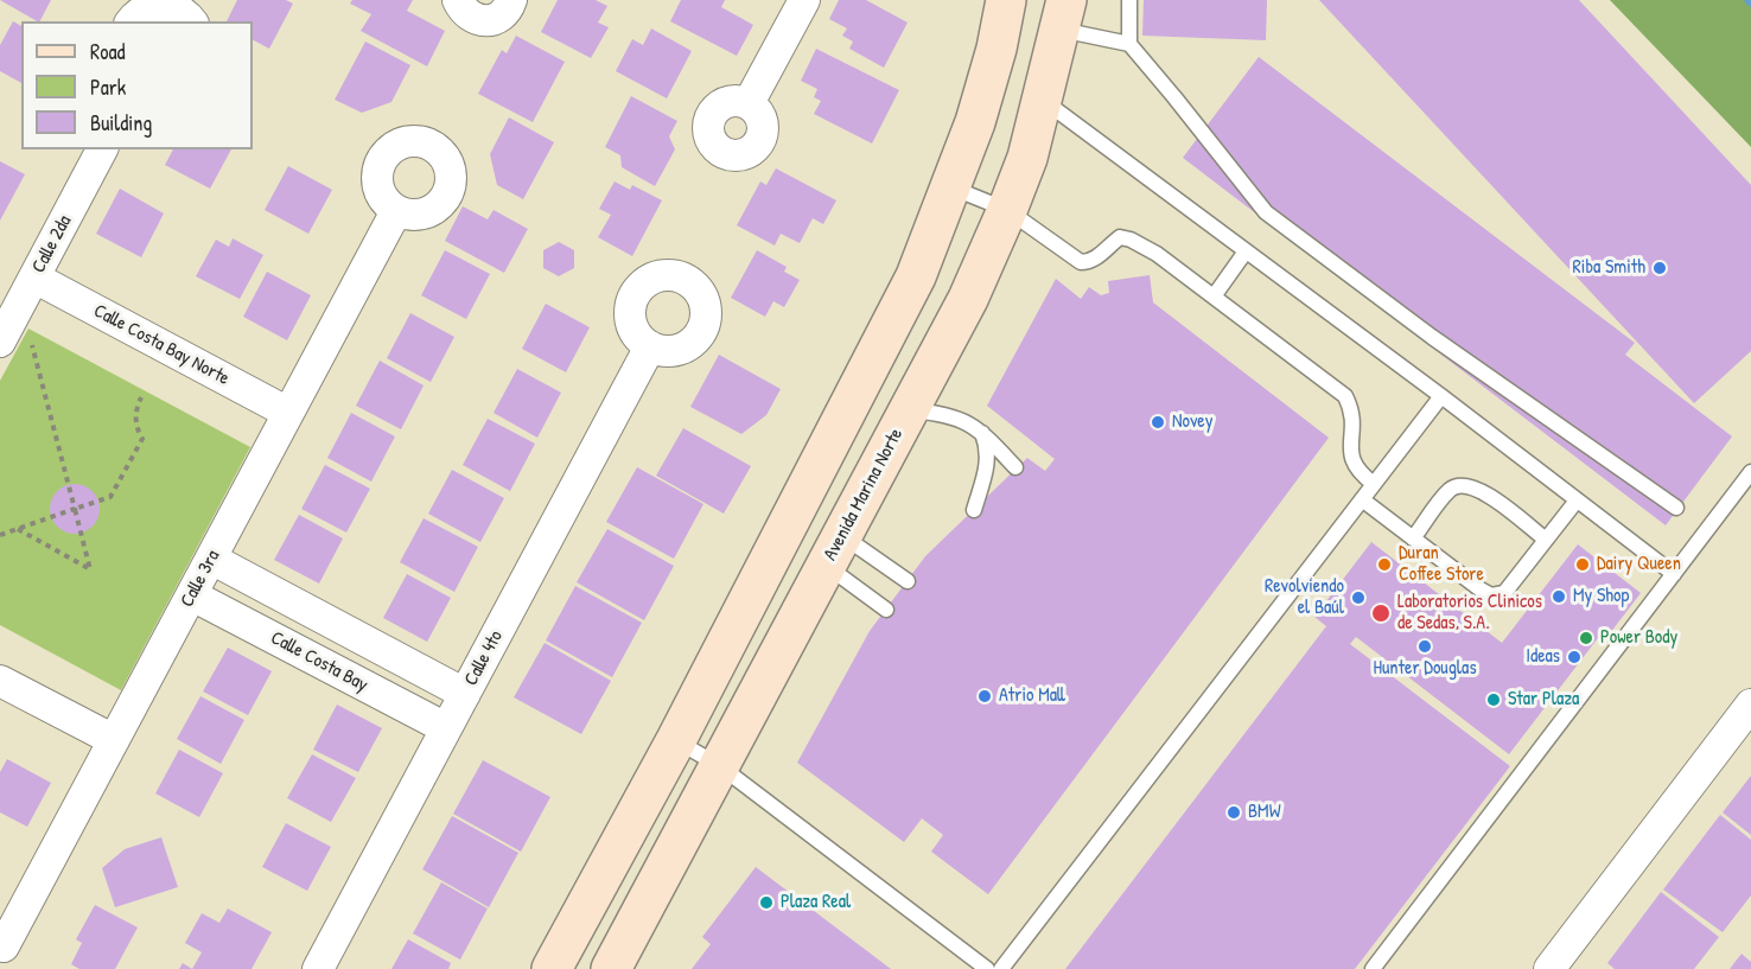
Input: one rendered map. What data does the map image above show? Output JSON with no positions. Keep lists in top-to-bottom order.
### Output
{
  "streets": {
    "main road": ["Avenida Marina Norte"],
    "street": [
      "Calle 2da",
      "Calle Costa Bay Norte",
      "Calle 3ra",
      "Calle 4to",
      "Calle Costa Bay"
    ]
  },
  "crossings": [
    ["Calle 2da", "Calle Costa Bay Norte"],
    ["Calle Costa Bay Norte", "Calle 3ra"],
    ["Calle 3ra", "Calle Costa Bay"],
    ["Calle 4to", "Calle Costa Bay"]
  ],
  "places": [
    "Riba Smith",
    "Novey",
    "Duran Coffee Store",
    "Dairy Queen",
    "My Shop",
    "Revolviendo el Baúl",
    "Laboratorios Clinicos de Sedas, S.A.",
    "Power Body",
    "Hunter Douglas",
    "Ideas",
    "Atrio Mall",
    "Star Plaza",
    "BMW",
    "Plaza Real"
  ],
  "legend": ["Road", "Park", "Building"]
}
